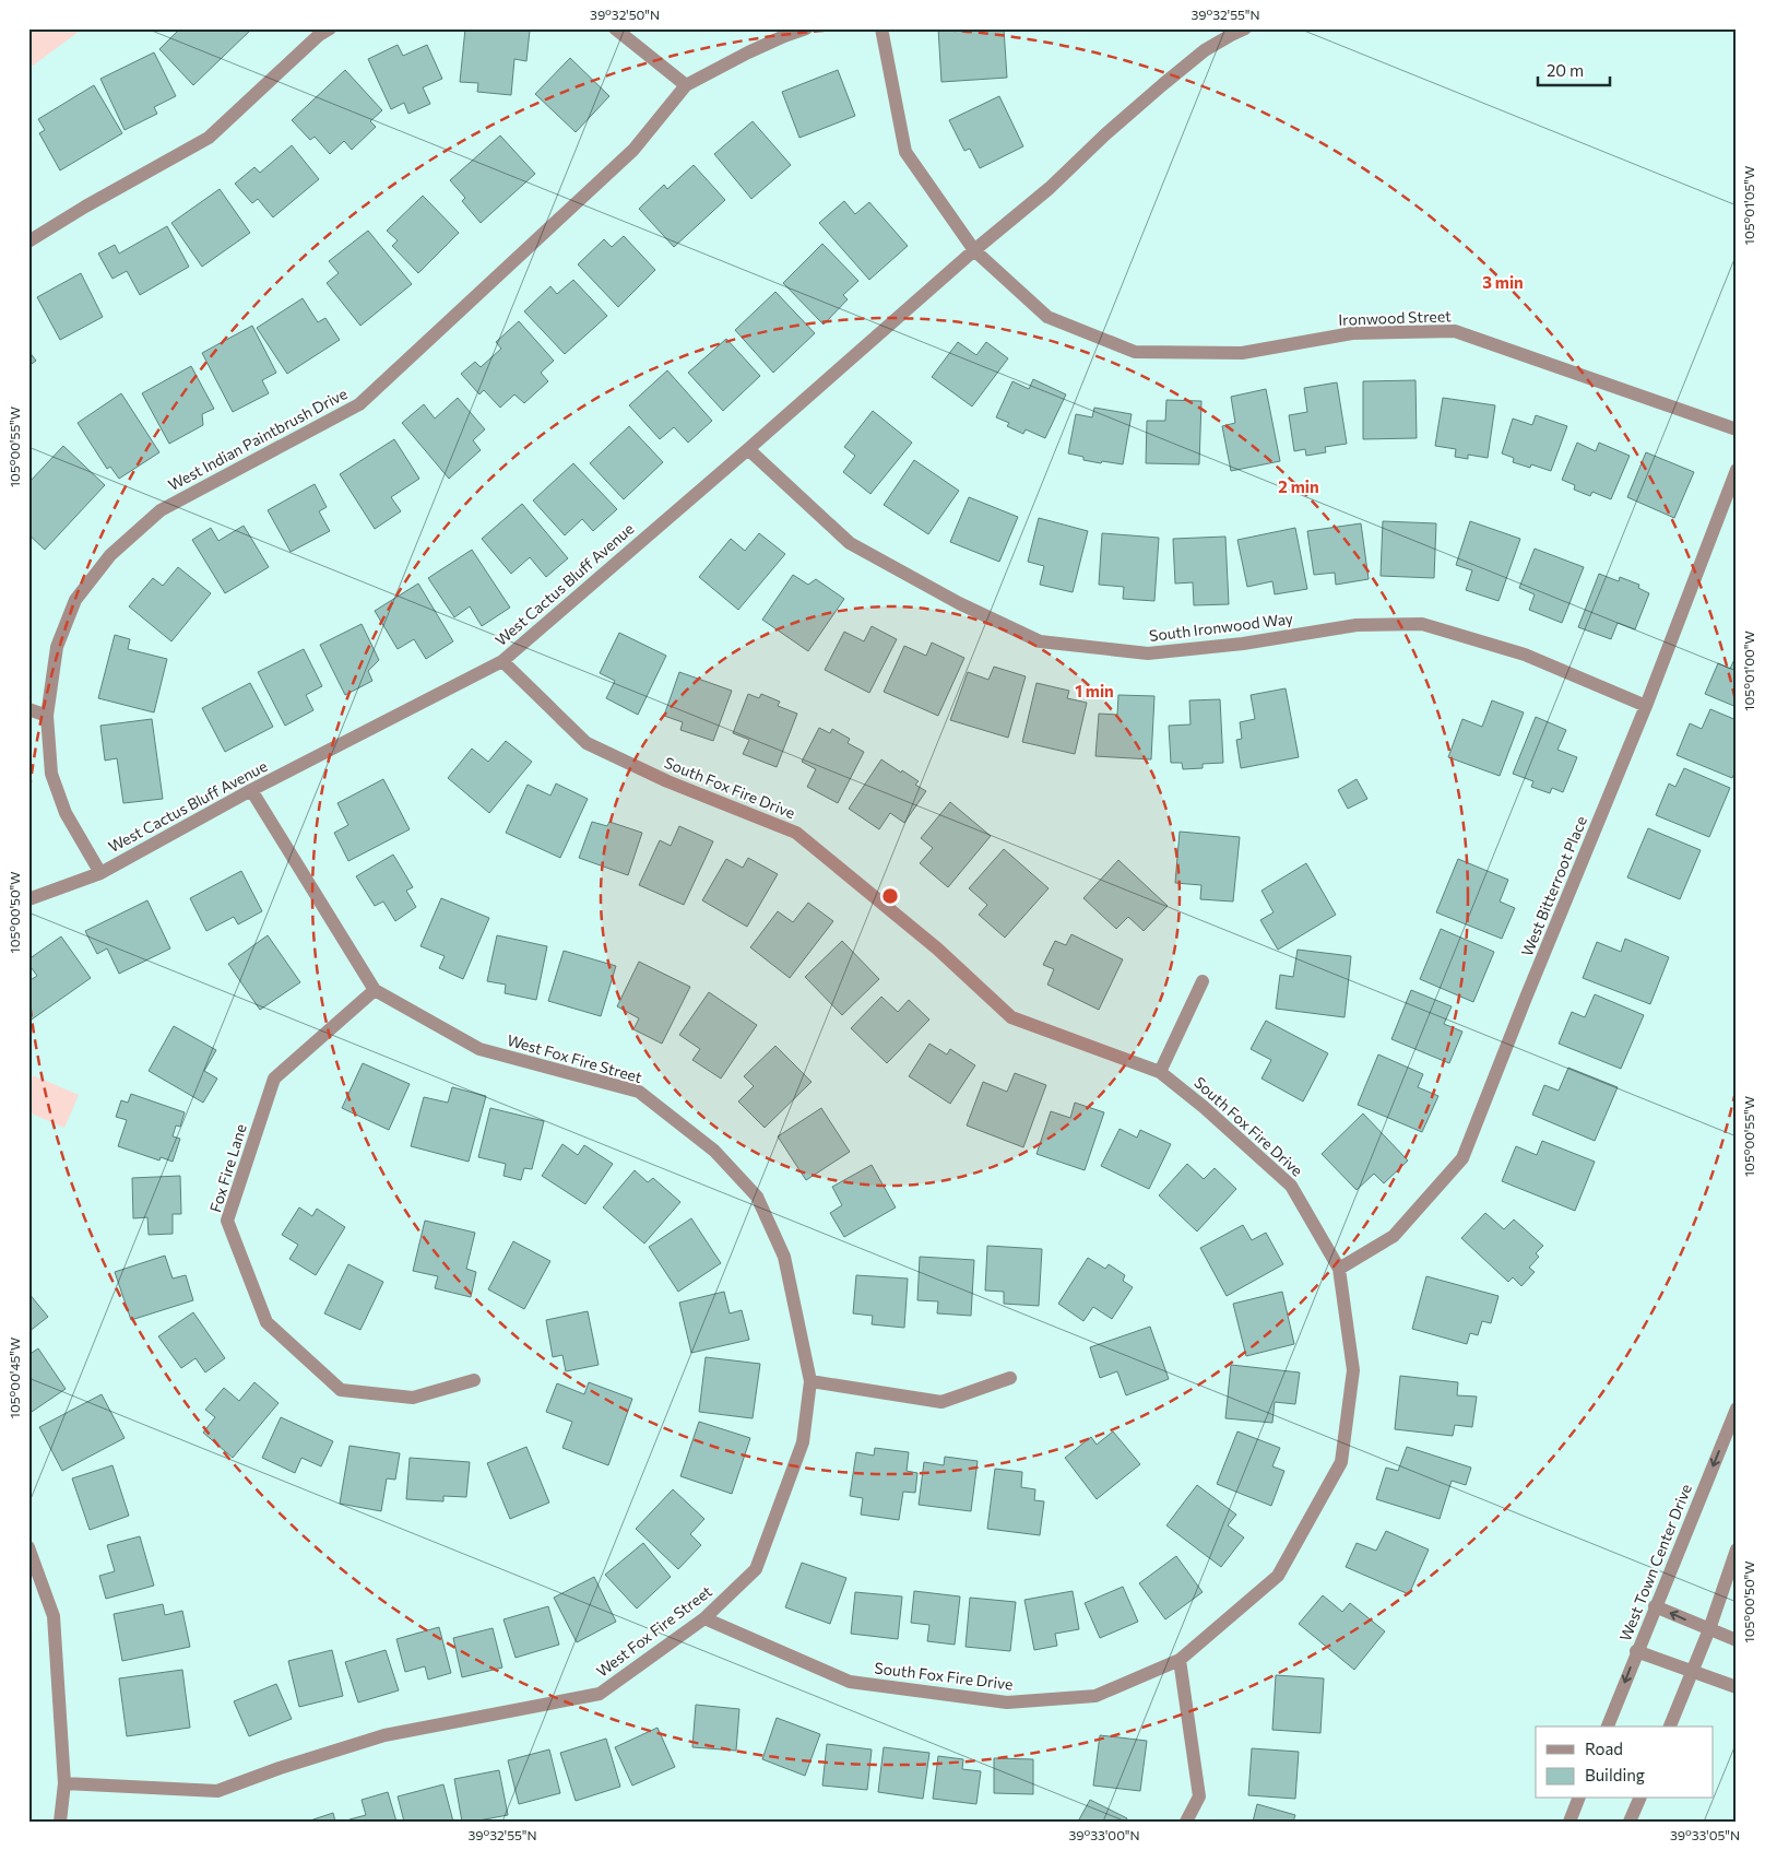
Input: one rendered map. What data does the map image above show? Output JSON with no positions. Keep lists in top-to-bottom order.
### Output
{
  "streets": {
    "street": [
      "Ironwood Street",
      "West Indian Paintbrush Drive",
      "West Cactus Bluff Avenue",
      "South Ironwood Way",
      "South Fox Fire Drive",
      "West Bitterroot Place",
      "West Fox Fire Street",
      "Fox Fire Lane",
      "West Town Center Drive"
    ]
  },
  "crossings": [
    ["Ironwood Street", "West Cactus Bluff Avenue"],
    ["West Indian Paintbrush Drive", "West Cactus Bluff Avenue"],
    ["West Cactus Bluff Avenue", "South Ironwood Way"],
    ["West Cactus Bluff Avenue", "South Fox Fire Drive"],
    ["West Cactus Bluff Avenue", "West Fox Fire Street"],
    ["South Ironwood Way", "West Bitterroot Place"],
    ["South Fox Fire Drive", "West Bitterroot Place"],
    ["South Fox Fire Drive", "West Fox Fire Street"],
    ["West Fox Fire Street", "Fox Fire Lane"]
  ],
  "legend": ["Road", "Building"],
  "scale_bar": "20 m",
  "coordinates": [
    "39°32'50\"N",
    "39°32'55\"N",
    "105°01'05\"W",
    "105°00'55\"W",
    "105°01'00\"W",
    "105°00'50\"W",
    "105°00'45\"W",
    "39°33'00\"N",
    "39°33'05\"N"
  ],
  "rings": ["3 min", "2 min", "1 min"]
}
